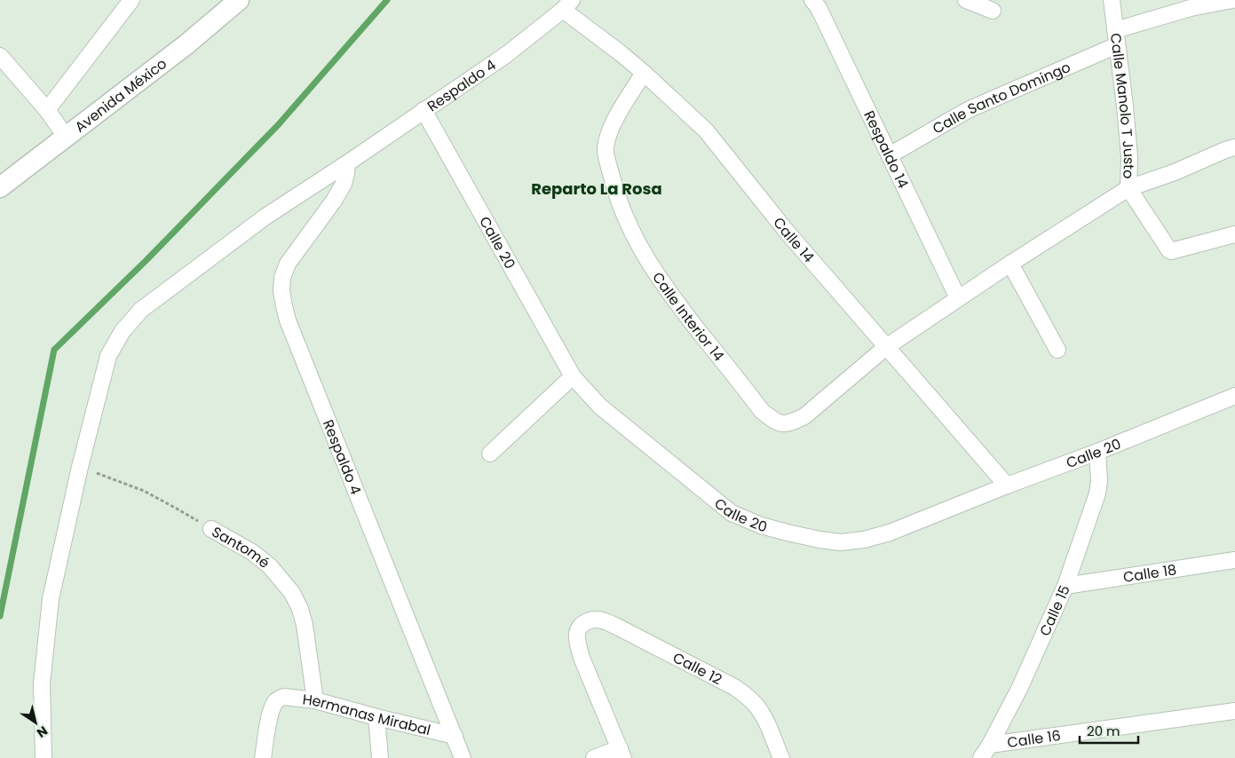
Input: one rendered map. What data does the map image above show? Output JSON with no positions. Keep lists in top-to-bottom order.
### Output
{
  "streets": {
    "street": [
      "Respaldo 4",
      "Avenida México",
      "Calle Santo Domingo",
      "Calle Manolo T Justo",
      "Respaldo 14",
      "Calle 14",
      "Calle 20",
      "Calle Interior 14",
      "Santomé",
      "Calle 18",
      "Calle 15",
      "Calle 12",
      "Hermanas Mirabal",
      "Calle 16"
    ]
  },
  "crossings": [
    ["Respaldo 4", "Calle 14"],
    ["Respaldo 4", "Calle 20"],
    ["Respaldo 4", "Santomé"],
    ["Respaldo 4", "Hermanas Mirabal"],
    ["Calle Santo Domingo", "Calle Manolo T Justo"],
    ["Calle Santo Domingo", "Respaldo 14"],
    ["Calle Manolo T Justo", "Calle Interior 14"],
    ["Respaldo 14", "Calle Interior 14"],
    ["Calle 14", "Calle 20"],
    ["Calle 14", "Calle Interior 14"],
    ["Calle 20", "Calle 15"],
    ["Santomé", "Hermanas Mirabal"],
    ["Calle 18", "Calle 15"],
    ["Calle 15", "Calle 16"]
  ],
  "districts": ["Reparto La Rosa"],
  "scale_bar": "20 m",
  "north": "bottom right"
}
